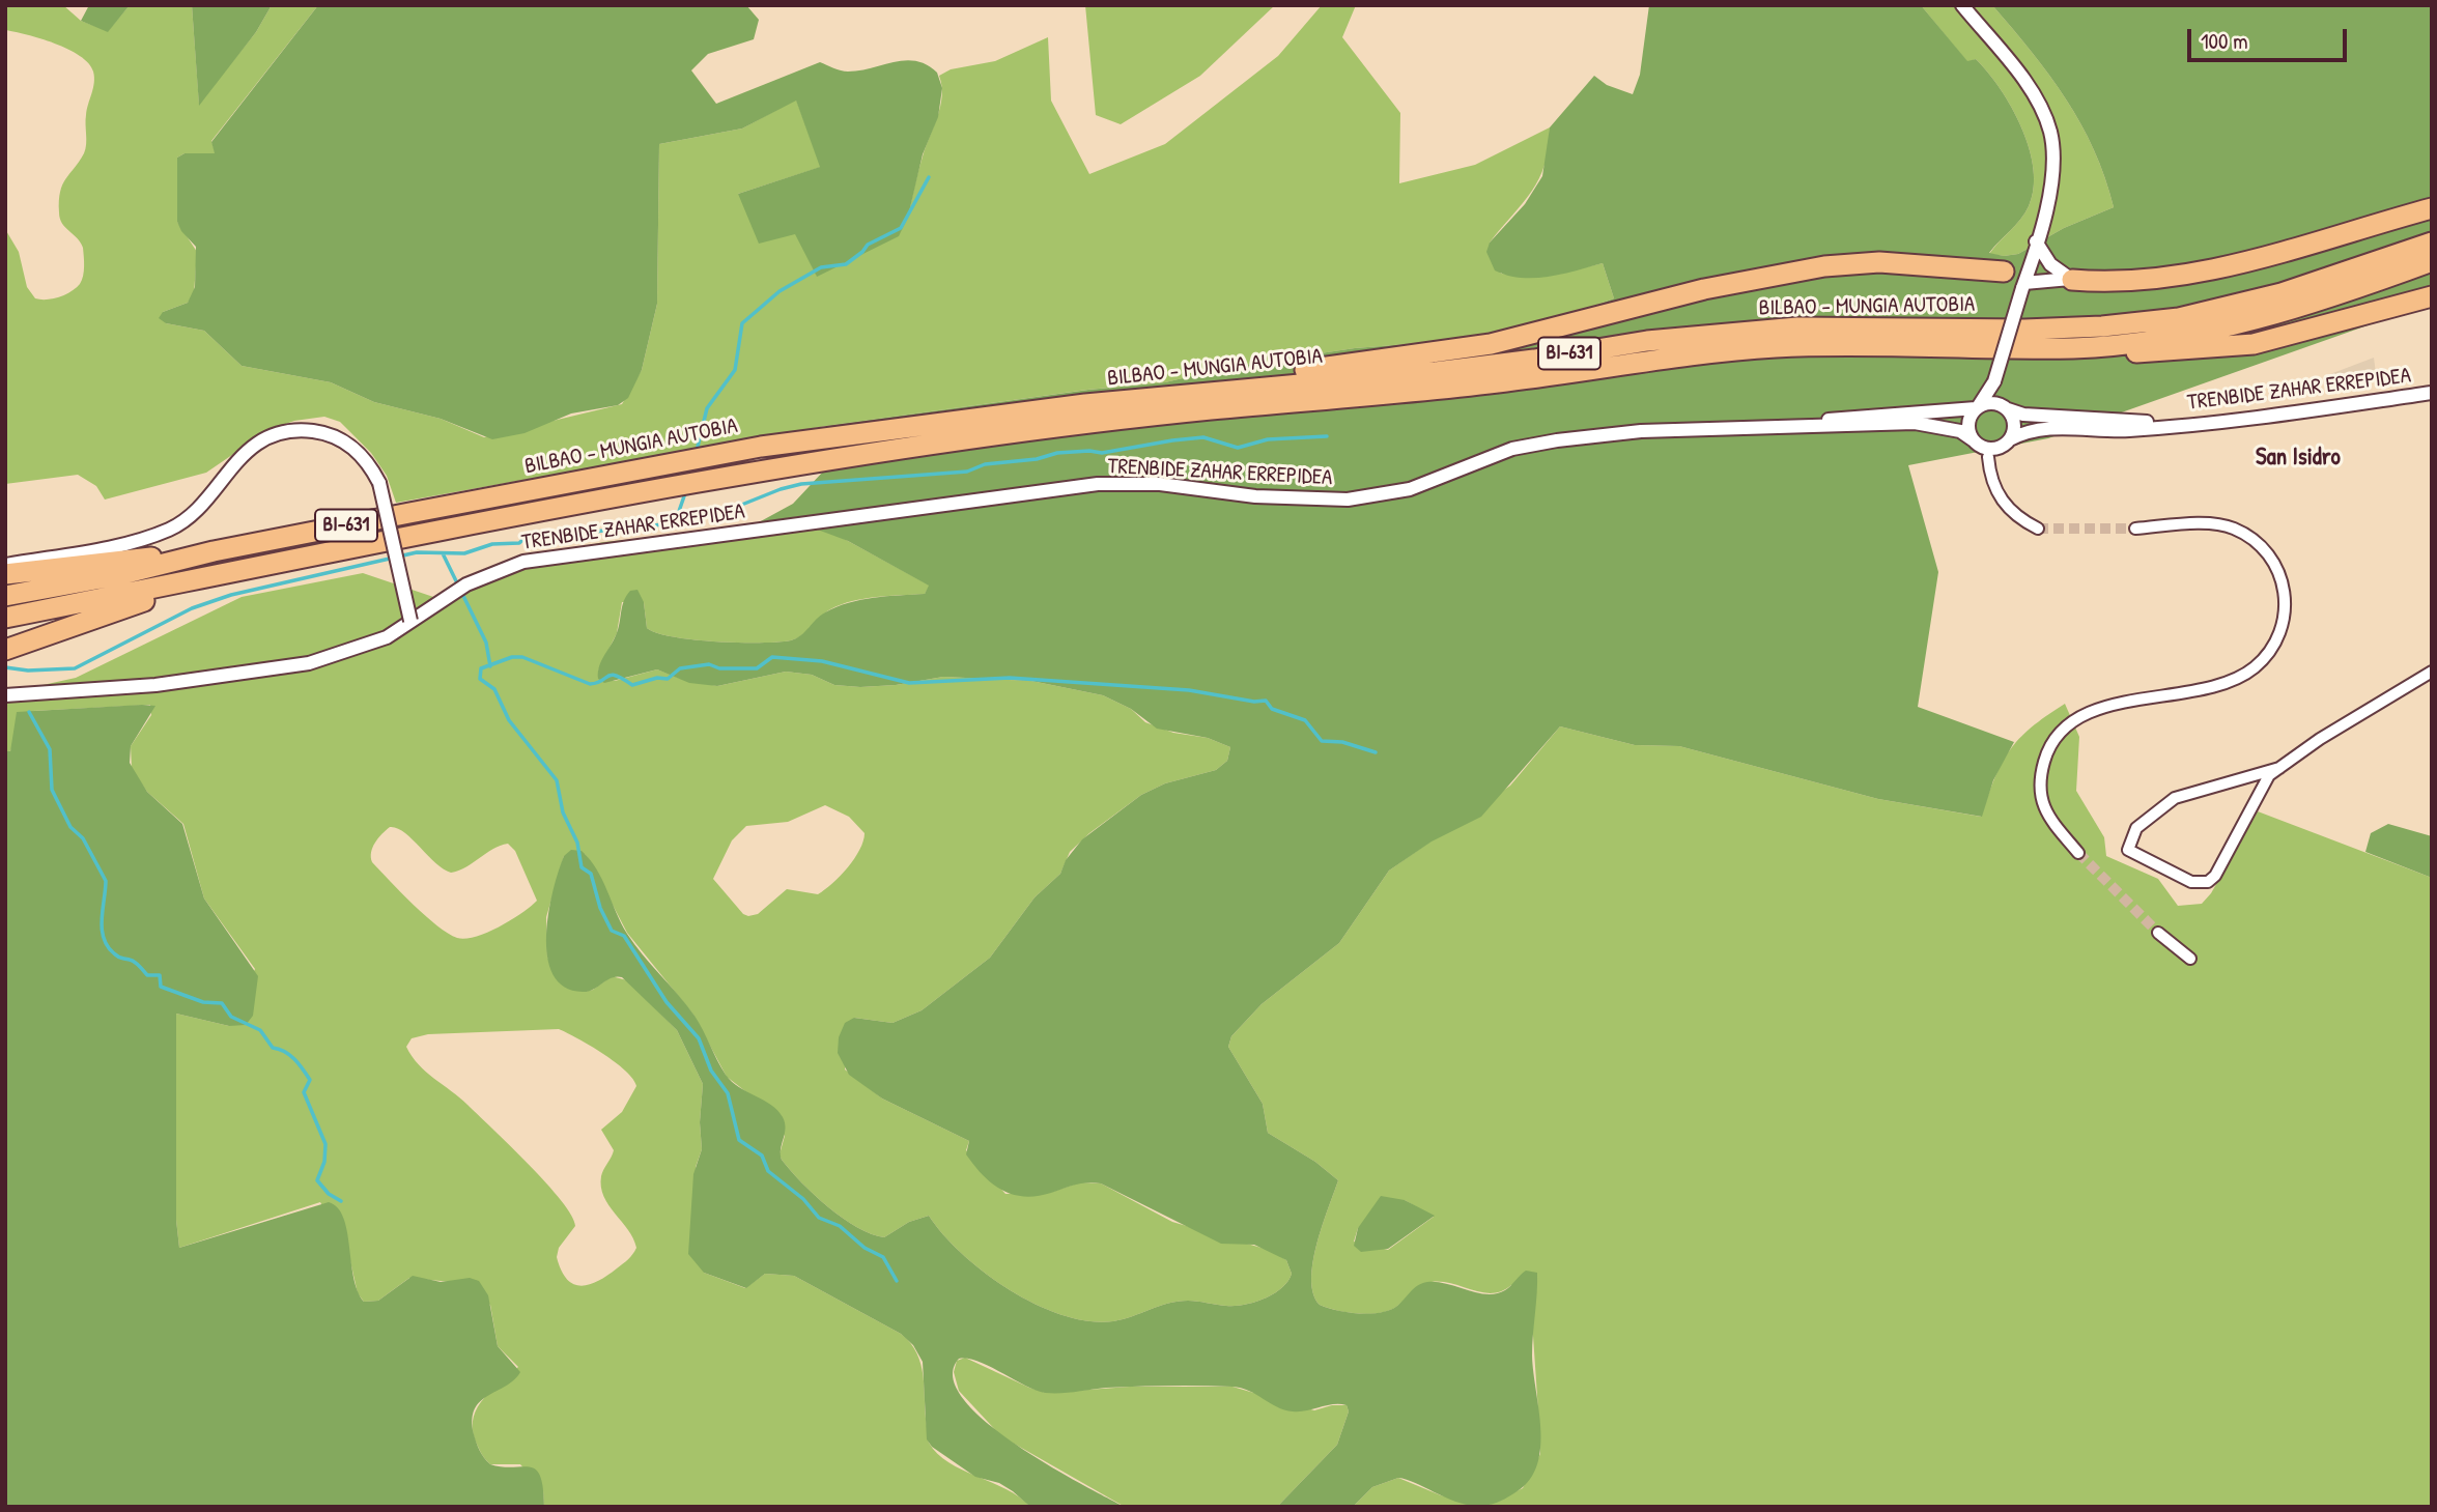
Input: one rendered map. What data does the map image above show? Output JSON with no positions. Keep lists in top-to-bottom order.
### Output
{
  "streets": {
    "highway": ["BILBAO - MUNGIA AUTOBIA", "BI-631"],
    "street": ["TRENBIDE ZAHAR ERREPIDEA"]
  },
  "districts": ["San Isidro"],
  "scale_bar": "100 m"
}
